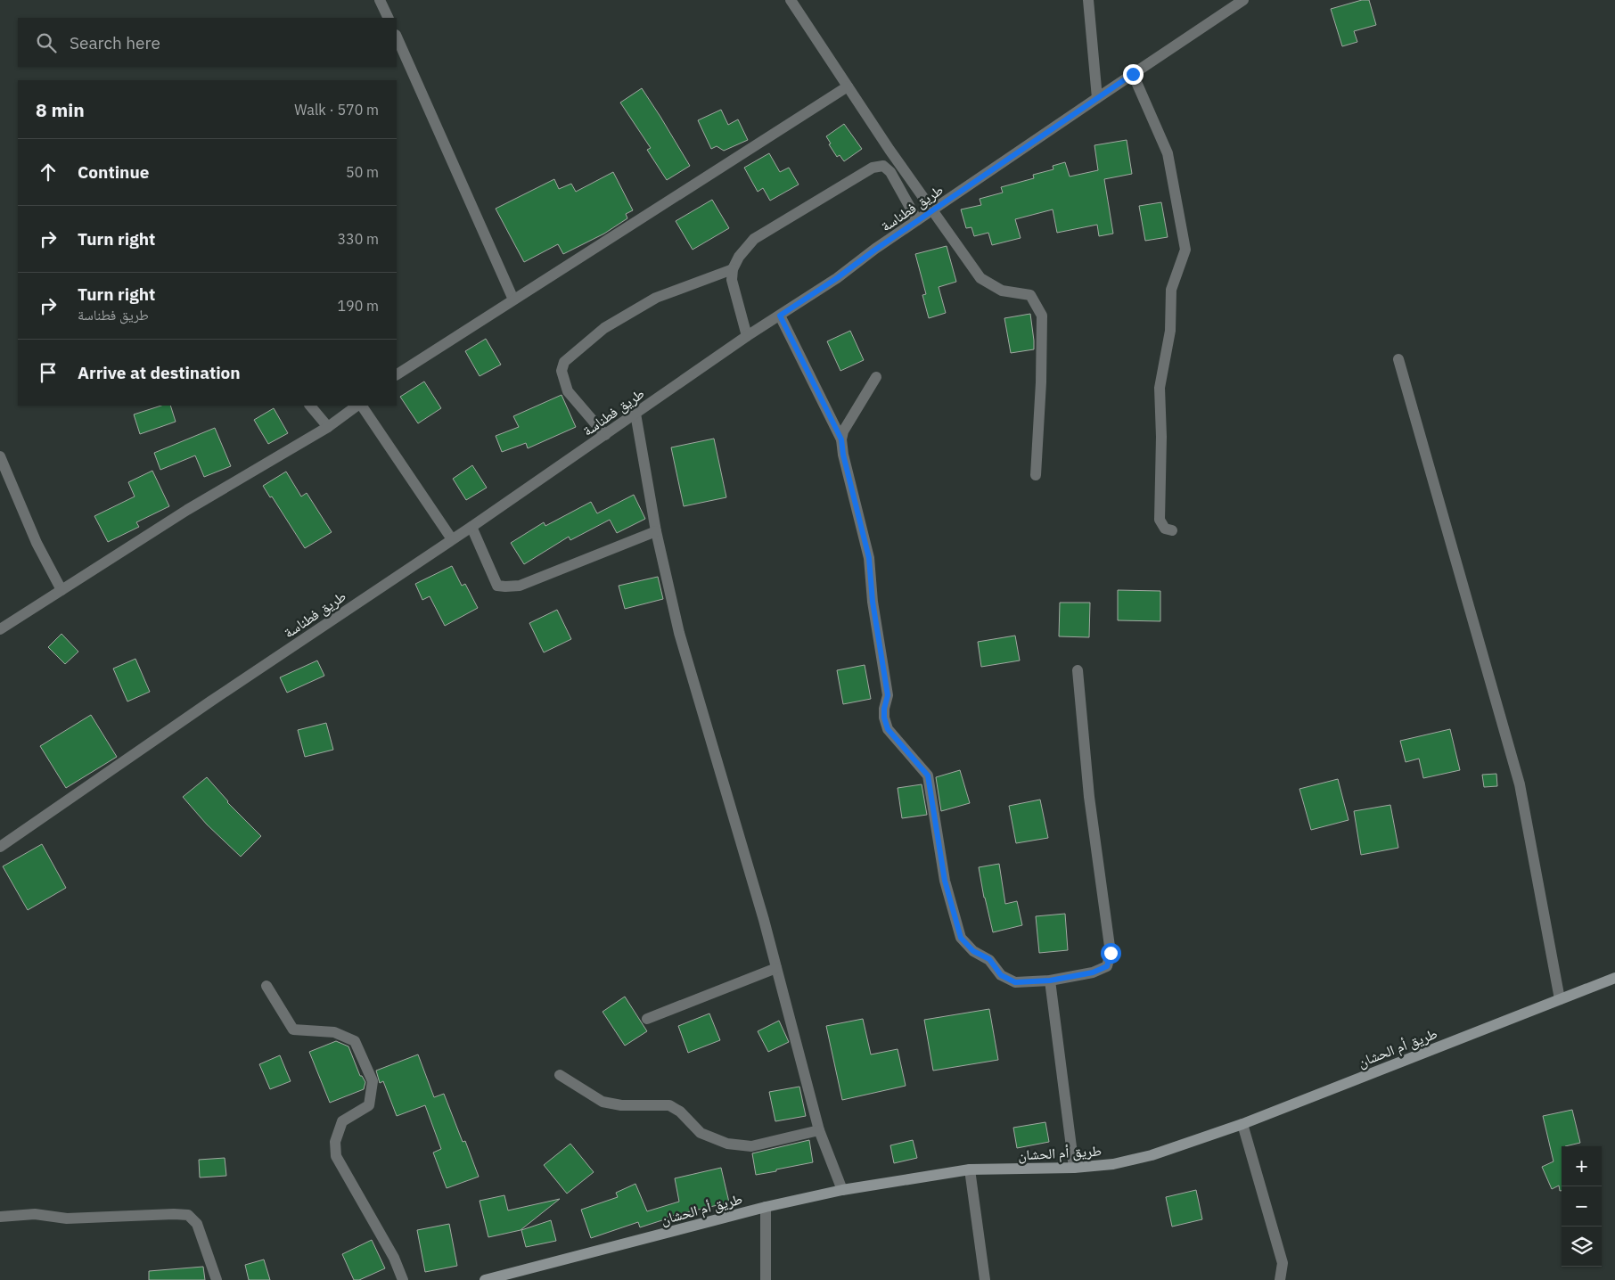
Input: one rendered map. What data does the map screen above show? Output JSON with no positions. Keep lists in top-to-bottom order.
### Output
{
  "streets": {
    "street": ["طريق فطناسة", "طريق أم الحشان"]
  },
  "page": {
    "search": "Search here",
    "heading": ["8 min", "Walk · 570 m"],
    "list": [
      ["Continue", "50 m"],
      ["Turn right", "330 m"],
      ["Turn right", "طريق فطناسة", "190 m"],
      "Arrive at destination"
    ],
    "map_buttons": ["+", "−"]
  }
}
